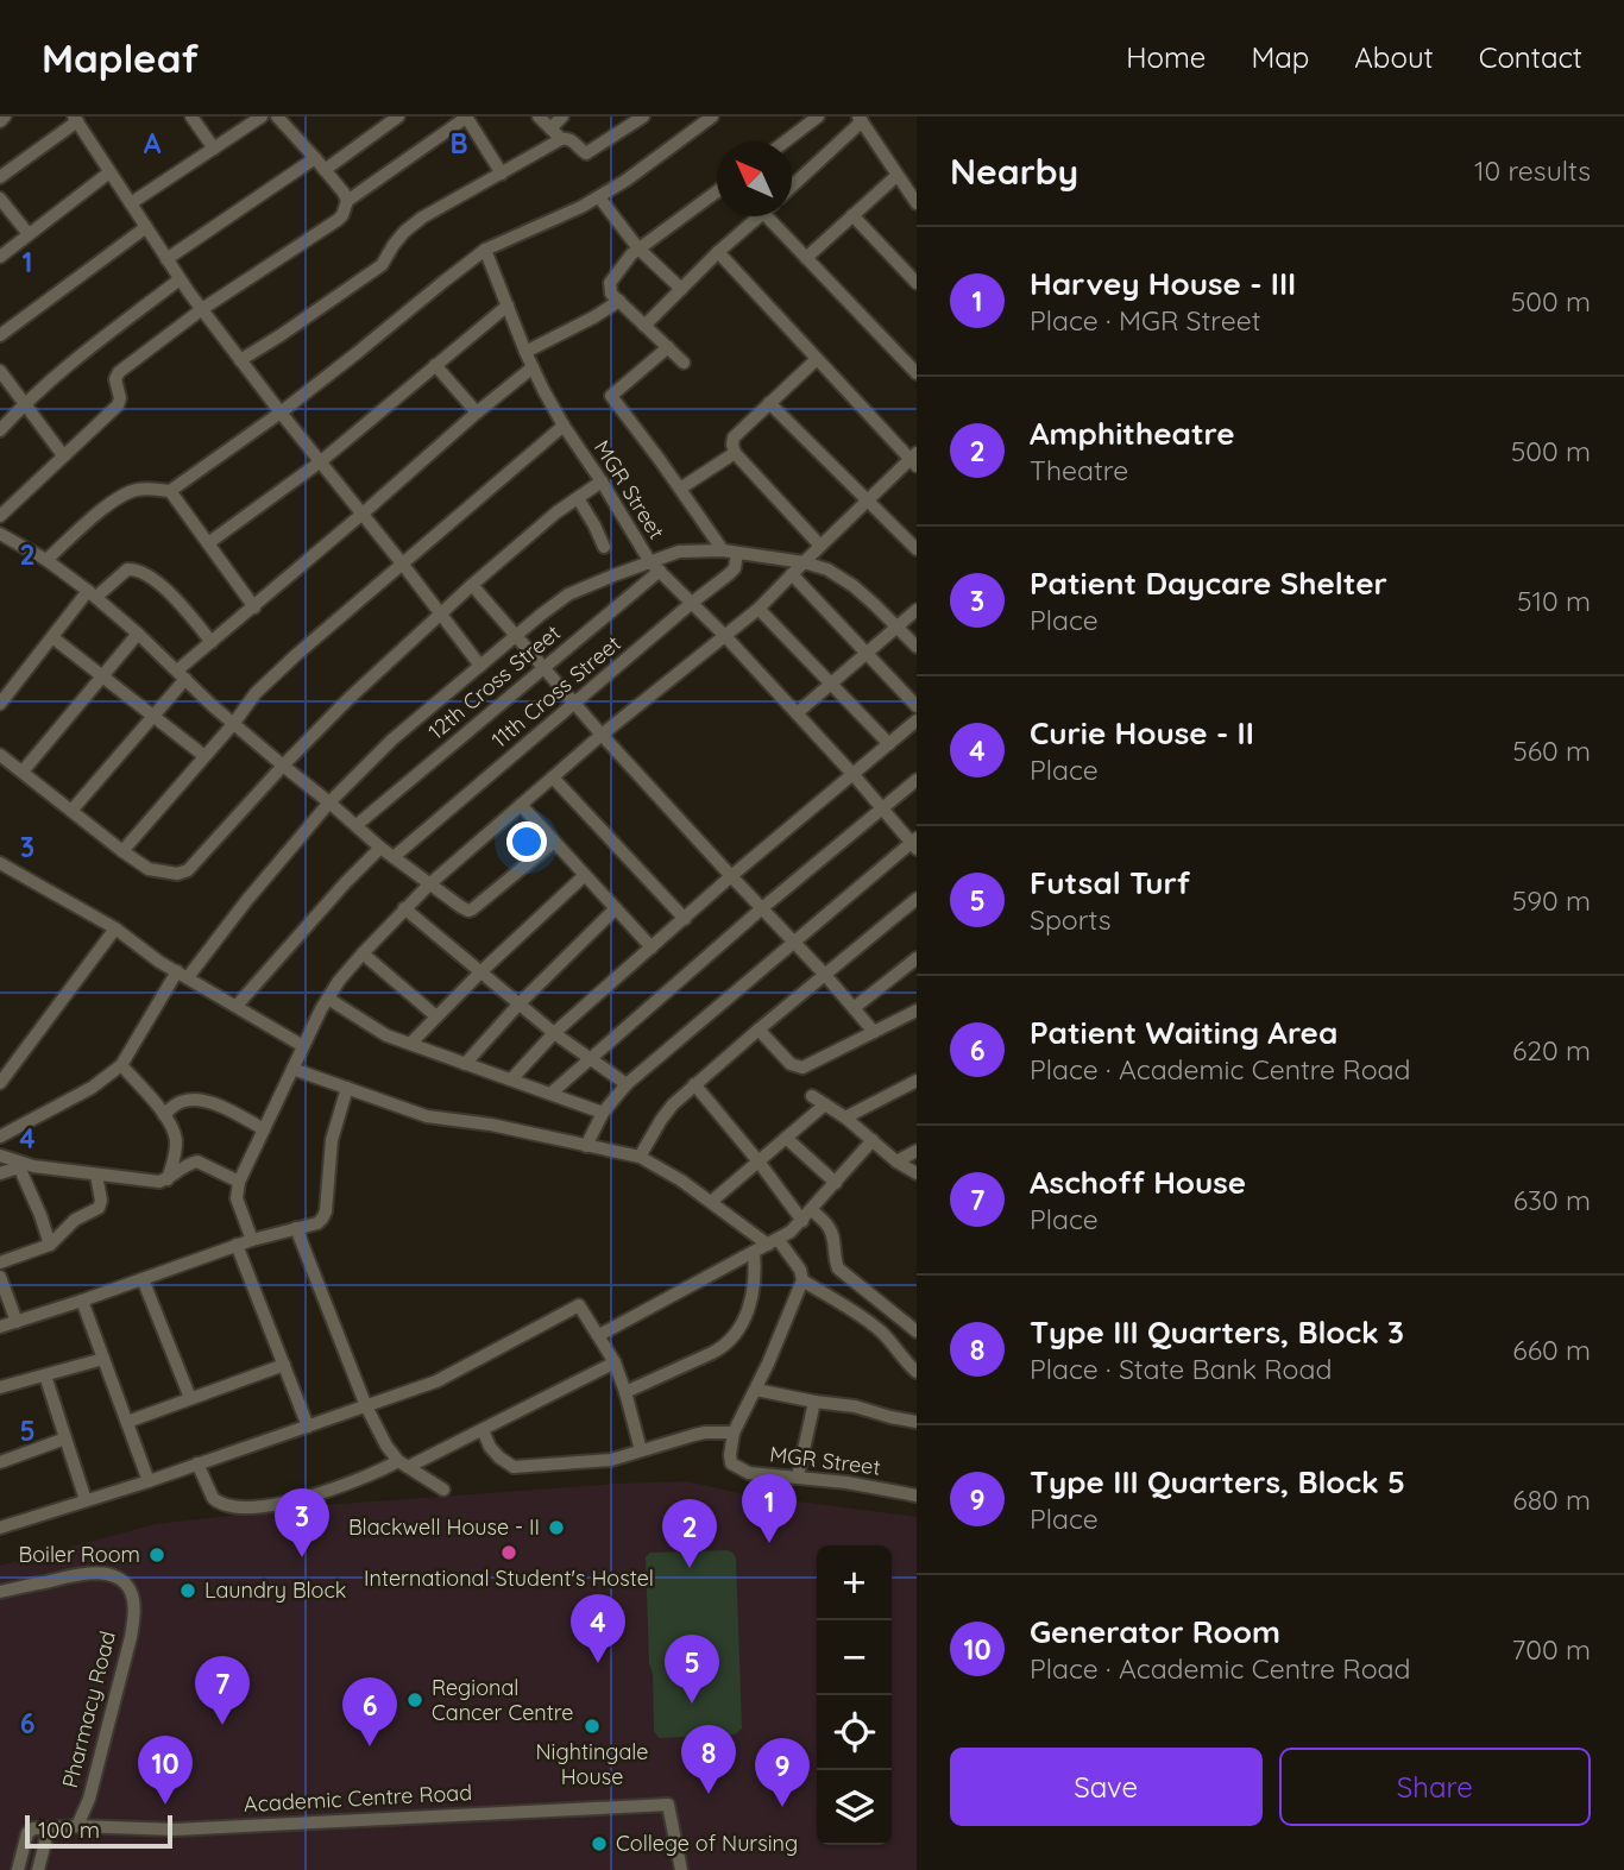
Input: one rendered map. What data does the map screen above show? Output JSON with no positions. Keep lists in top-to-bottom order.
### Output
{
  "streets": {
    "street": [
      "MGR Street",
      "12th Cross Street",
      "11th Cross Street",
      "Pharmacy Road",
      "Academic Centre Road"
    ]
  },
  "crossings": [
    ["MGR Street", "12th Cross Street"],
    ["MGR Street", "11th Cross Street"],
    ["Pharmacy Road", "Academic Centre Road"]
  ],
  "places": [
    "Blackwell House - II",
    "International Student's Hostel",
    "Boiler Room",
    "Laundry Block",
    "Regional Cancer Centre",
    "Nightingale House",
    "College of Nursing"
  ],
  "scale_bar": "100 m",
  "north": "top left",
  "page": {
    "header": "Mapleaf",
    "nav": [
      "Home",
      "Map",
      "About",
      "Contact"
    ],
    "heading": ["Nearby", "10 results"],
    "list": [
      {
        "mark": "1",
        "name": "Harvey House - III",
        "note": "Place · MGR Street",
        "value": "500 m"
      },
      {
        "mark": "2",
        "name": "Amphitheatre",
        "note": "Theatre",
        "value": "500 m"
      },
      {
        "mark": "3",
        "name": "Patient Daycare Shelter",
        "note": "Place",
        "value": "510 m"
      },
      {
        "mark": "4",
        "name": "Curie House - II",
        "note": "Place",
        "value": "560 m"
      },
      {
        "mark": "5",
        "name": "Futsal Turf",
        "note": "Sports",
        "value": "590 m"
      },
      {
        "mark": "6",
        "name": "Patient Waiting Area",
        "note": "Place · Academic Centre Road",
        "value": "620 m"
      },
      {
        "mark": "7",
        "name": "Aschoff House",
        "note": "Place",
        "value": "630 m"
      },
      {
        "mark": "8",
        "name": "Type III Quarters, Block 3",
        "note": "Place · State Bank Road",
        "value": "660 m"
      },
      {
        "mark": "9",
        "name": "Type III Quarters, Block 5",
        "note": "Place",
        "value": "680 m"
      },
      {
        "mark": "10",
        "name": "Generator Room",
        "note": "Place · Academic Centre Road",
        "value": "700 m"
      }
    ],
    "pins": [
      "1",
      "3",
      "2",
      "4",
      "5",
      "7",
      "6",
      "8",
      "10",
      "9"
    ],
    "map_buttons": ["+", "−"],
    "buttons": ["Save", "Share"],
    "scale": "100 m"
  },
  "grid": {
    "columns": ["A", "B"],
    "rows": [
      "1",
      "2",
      "3",
      "4",
      "5",
      "6"
    ]
  }
}
